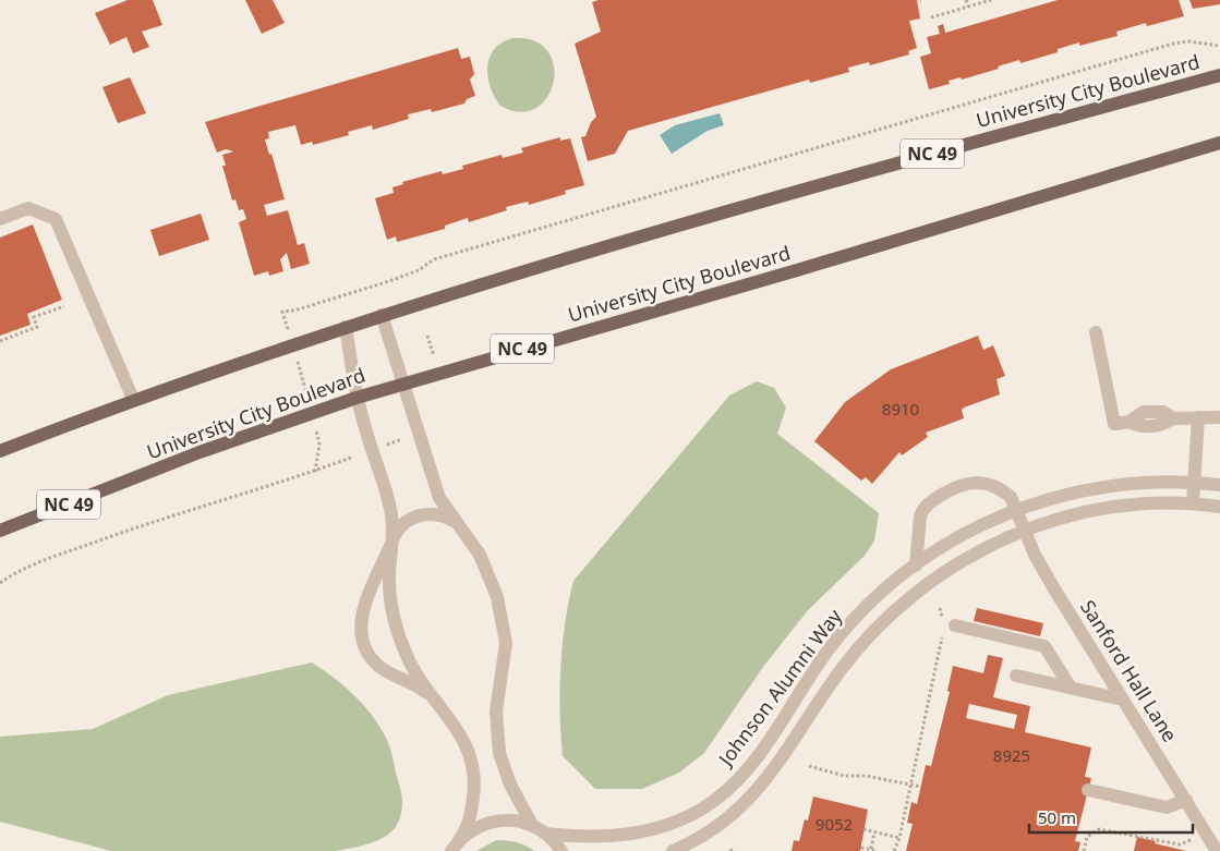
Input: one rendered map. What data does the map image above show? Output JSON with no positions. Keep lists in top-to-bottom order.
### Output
{
  "streets": {
    "main road": ["University City Boulevard", "NC 49"],
    "street": ["Sanford Hall Lane", "Johnson Alumni Way"]
  },
  "crossings": [
    ["Sanford Hall Lane", "Johnson Alumni Way"]
  ],
  "house_numbers": ["8910", "8925", "9052"],
  "scale_bar": "50 m"
}
